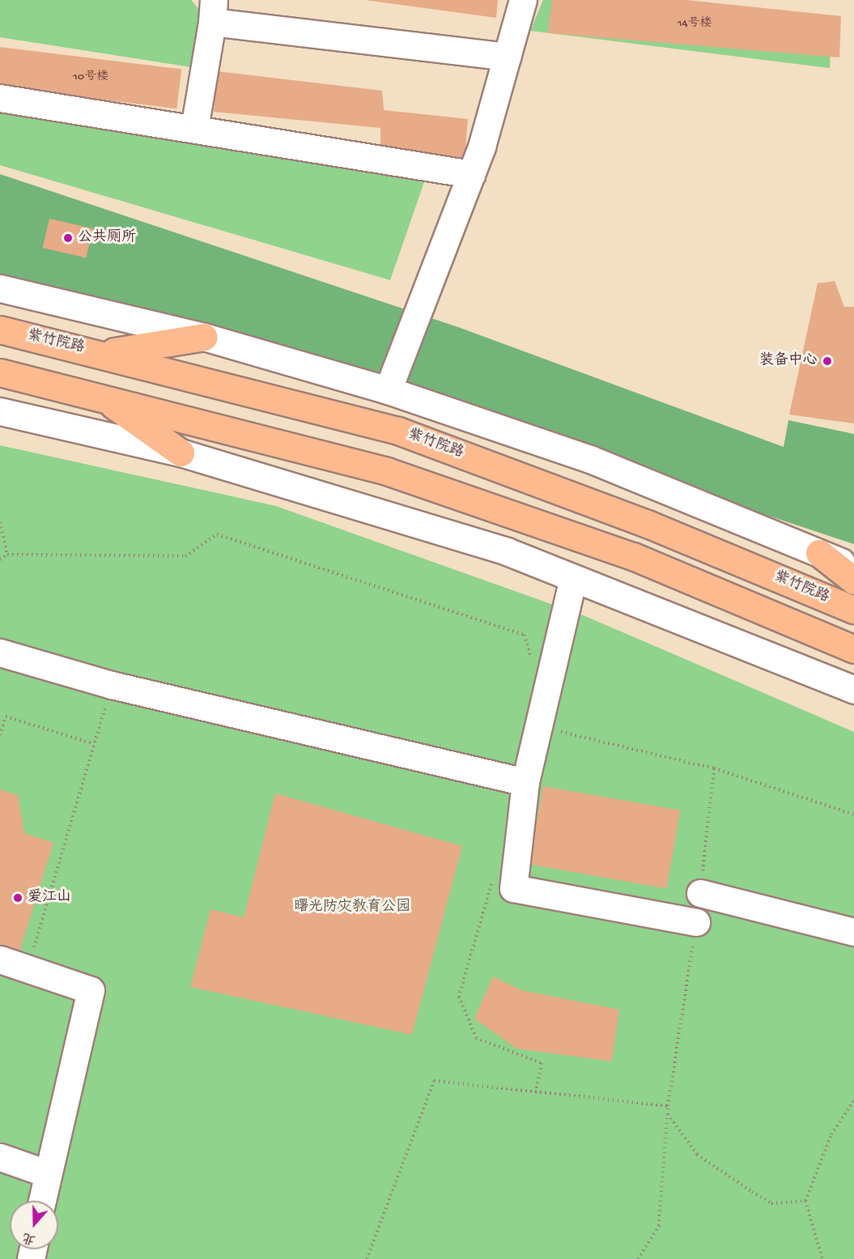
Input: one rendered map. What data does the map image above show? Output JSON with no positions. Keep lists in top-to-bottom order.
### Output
{
  "streets": {
    "main road": ["紫竹院路"]
  },
  "parks": ["曙光防灾教育公园"],
  "places": ["公共厕所", "装备中心", "爱江山"],
  "house_numbers": ["14号楼", "10号楼"],
  "north": "bottom"
}
